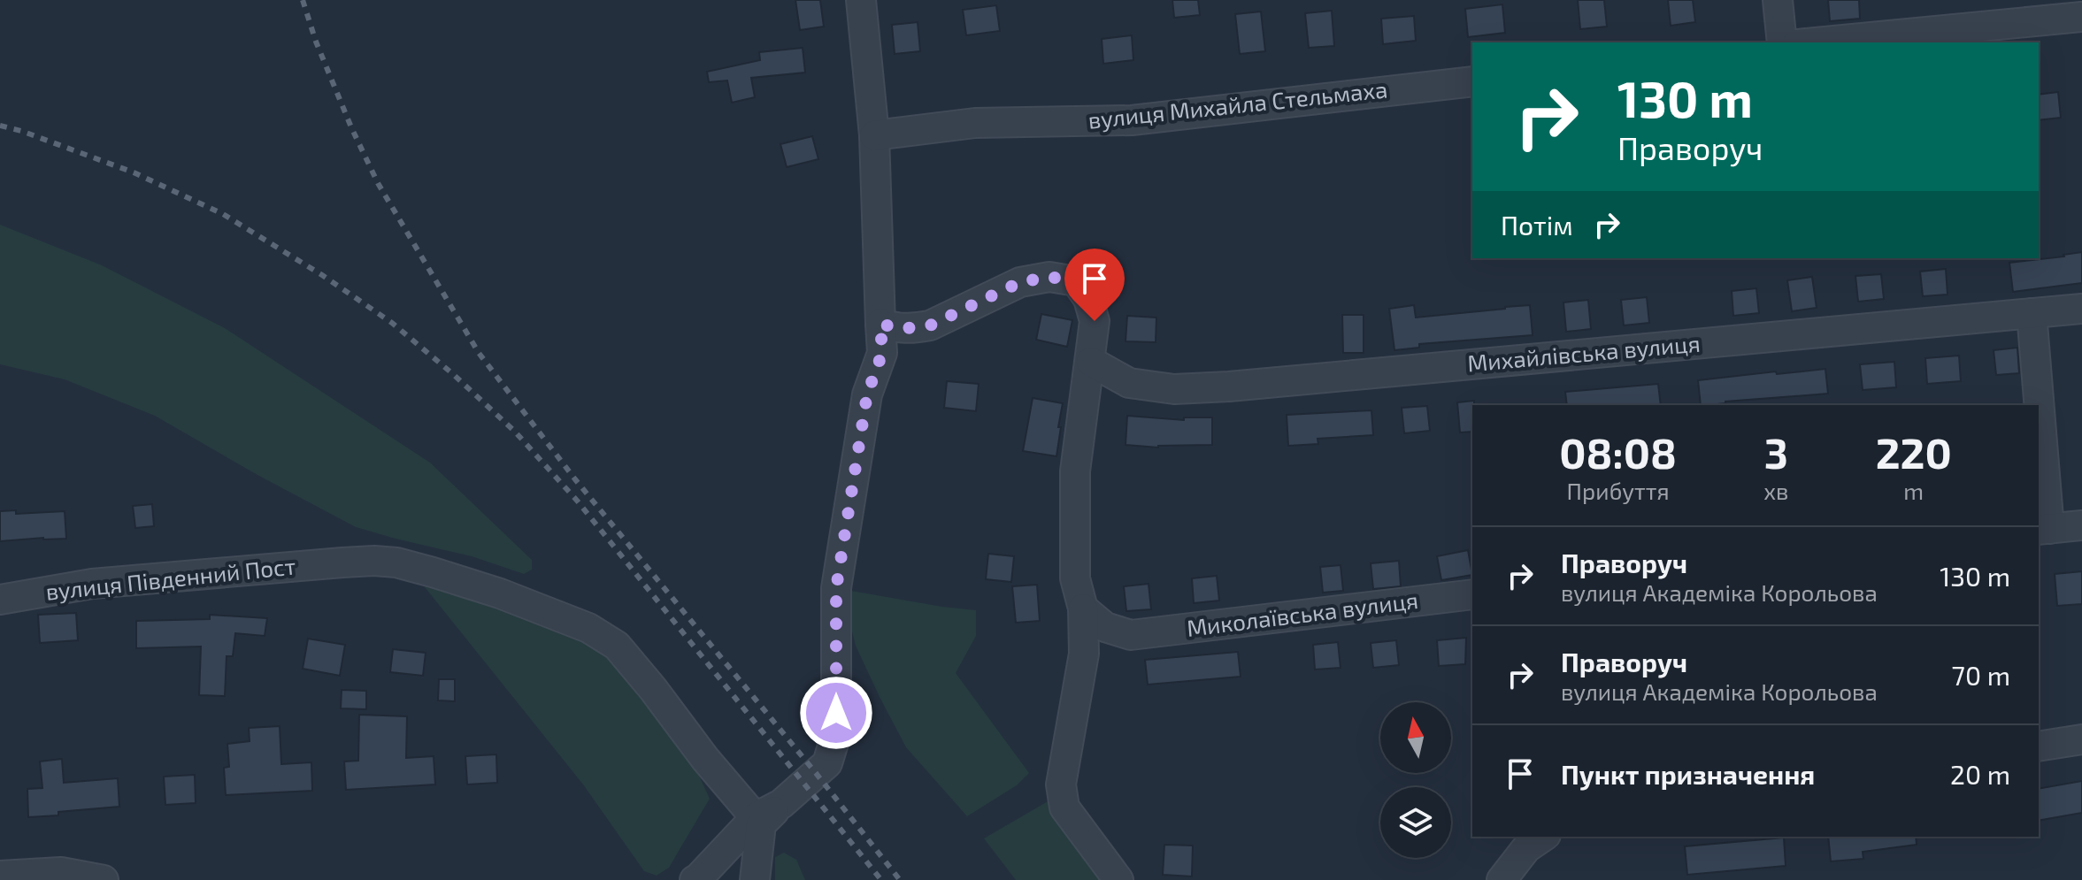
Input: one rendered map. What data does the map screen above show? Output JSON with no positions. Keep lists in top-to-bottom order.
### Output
{
  "streets": {
    "street": [
      "вулиця Михайла Стельмаха",
      "Михайлівська вулиця",
      "вулиця Південний Пост",
      "Миколаївська вулиця"
    ]
  },
  "north": "top",
  "page": {
    "turn": ["130 m", "Праворуч"],
    "then": "Потім",
    "eta": [
      "08:08",
      "Прибуття",
      "3",
      "хв",
      "220",
      "m"
    ],
    "list": [
      {
        "name": "Праворуч",
        "note": "вулиця Академіка Корольова",
        "value": "130 m"
      },
      {
        "name": "Праворуч",
        "note": "вулиця Академіка Корольова",
        "value": "70 m"
      },
      {
        "name": "Пункт призначення",
        "value": "20 m"
      }
    ]
  }
}
